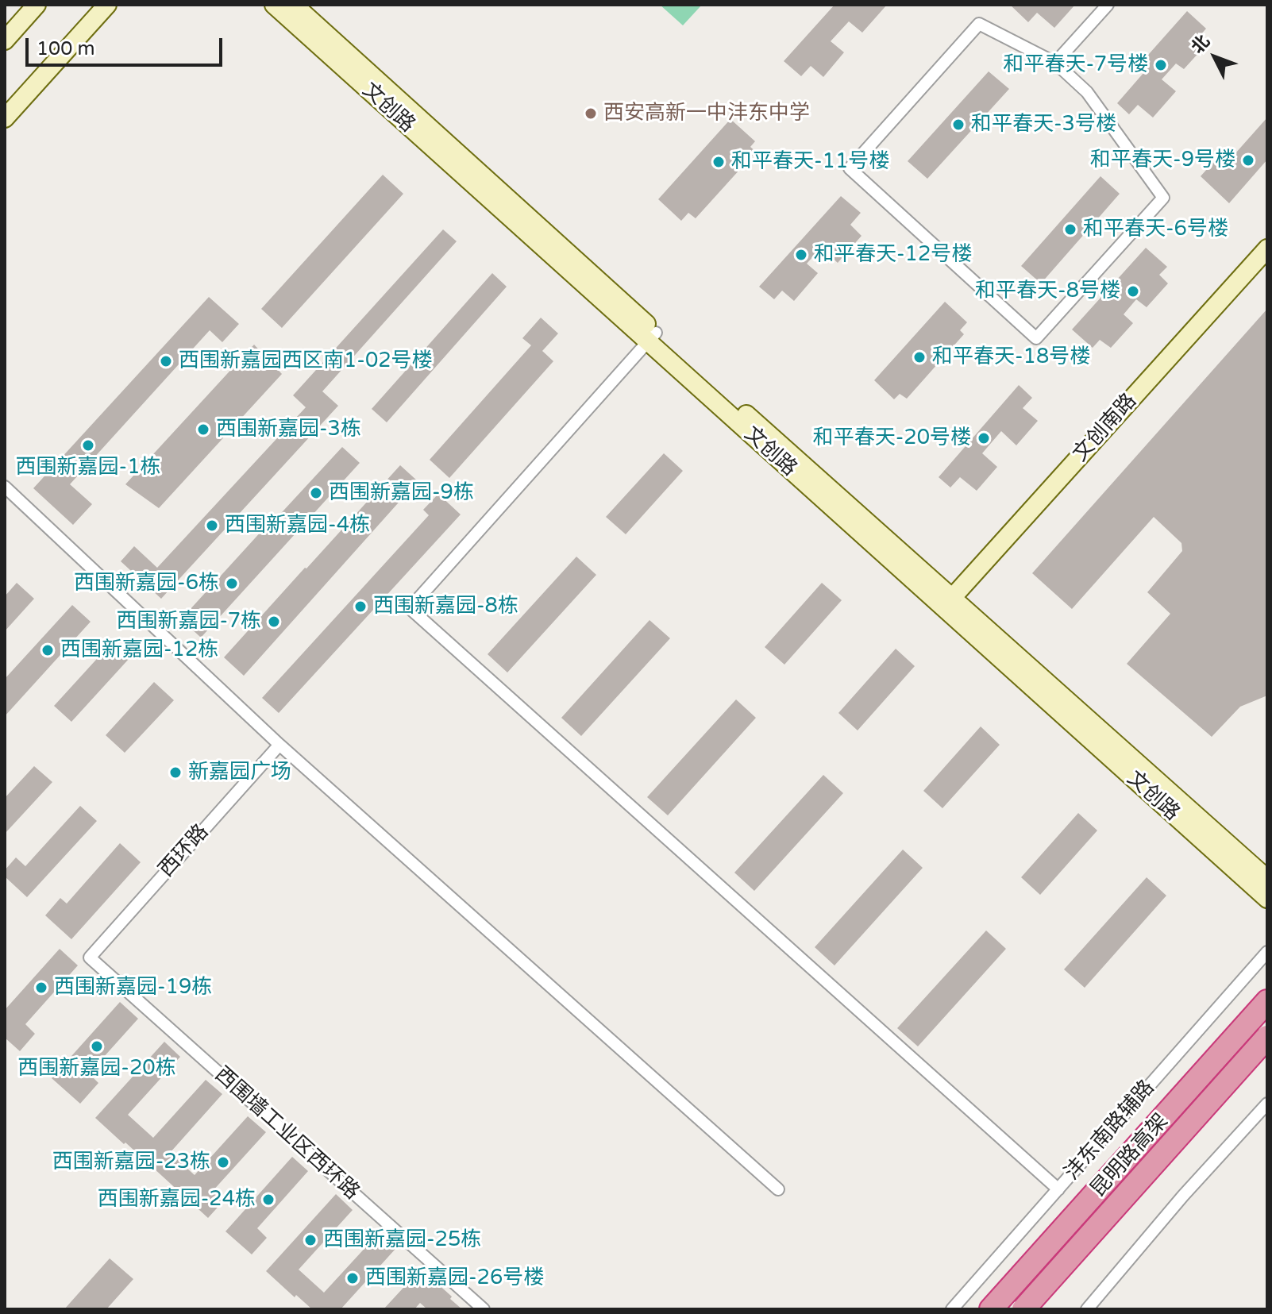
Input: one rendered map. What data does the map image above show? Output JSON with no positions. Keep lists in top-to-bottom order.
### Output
{
  "streets": {
    "highway": ["昆明路高架"],
    "street": [
      "文创路",
      "文创南路",
      "西环路",
      "沣东南路辅路",
      "西围墙工业区西环路"
    ]
  },
  "crossings": [
    ["文创路", "文创南路"],
    ["西环路", "西围墙工业区西环路"]
  ],
  "places": [
    "和平春天-7号楼",
    "西安高新一中沣东中学",
    "和平春天-3号楼",
    "和平春天-9号楼",
    "和平春天-11号楼",
    "和平春天-6号楼",
    "和平春天-12号楼",
    "和平春天-8号楼",
    "和平春天-18号楼",
    "西围新嘉园西区南1-02号楼",
    "西围新嘉园-3栋",
    "和平春天-20号楼",
    "西围新嘉园-1栋",
    "西围新嘉园-9栋",
    "西围新嘉园-4栋",
    "西围新嘉园-6栋",
    "西围新嘉园-8栋",
    "西围新嘉园-7栋",
    "西围新嘉园-12栋",
    "新嘉园广场",
    "西围新嘉园-19栋",
    "西围新嘉园-20栋",
    "西围新嘉园-23栋",
    "西围新嘉园-24栋",
    "西围新嘉园-25栋",
    "西围新嘉园-26号楼"
  ],
  "scale_bar": "100 m",
  "north": "top left"
}
